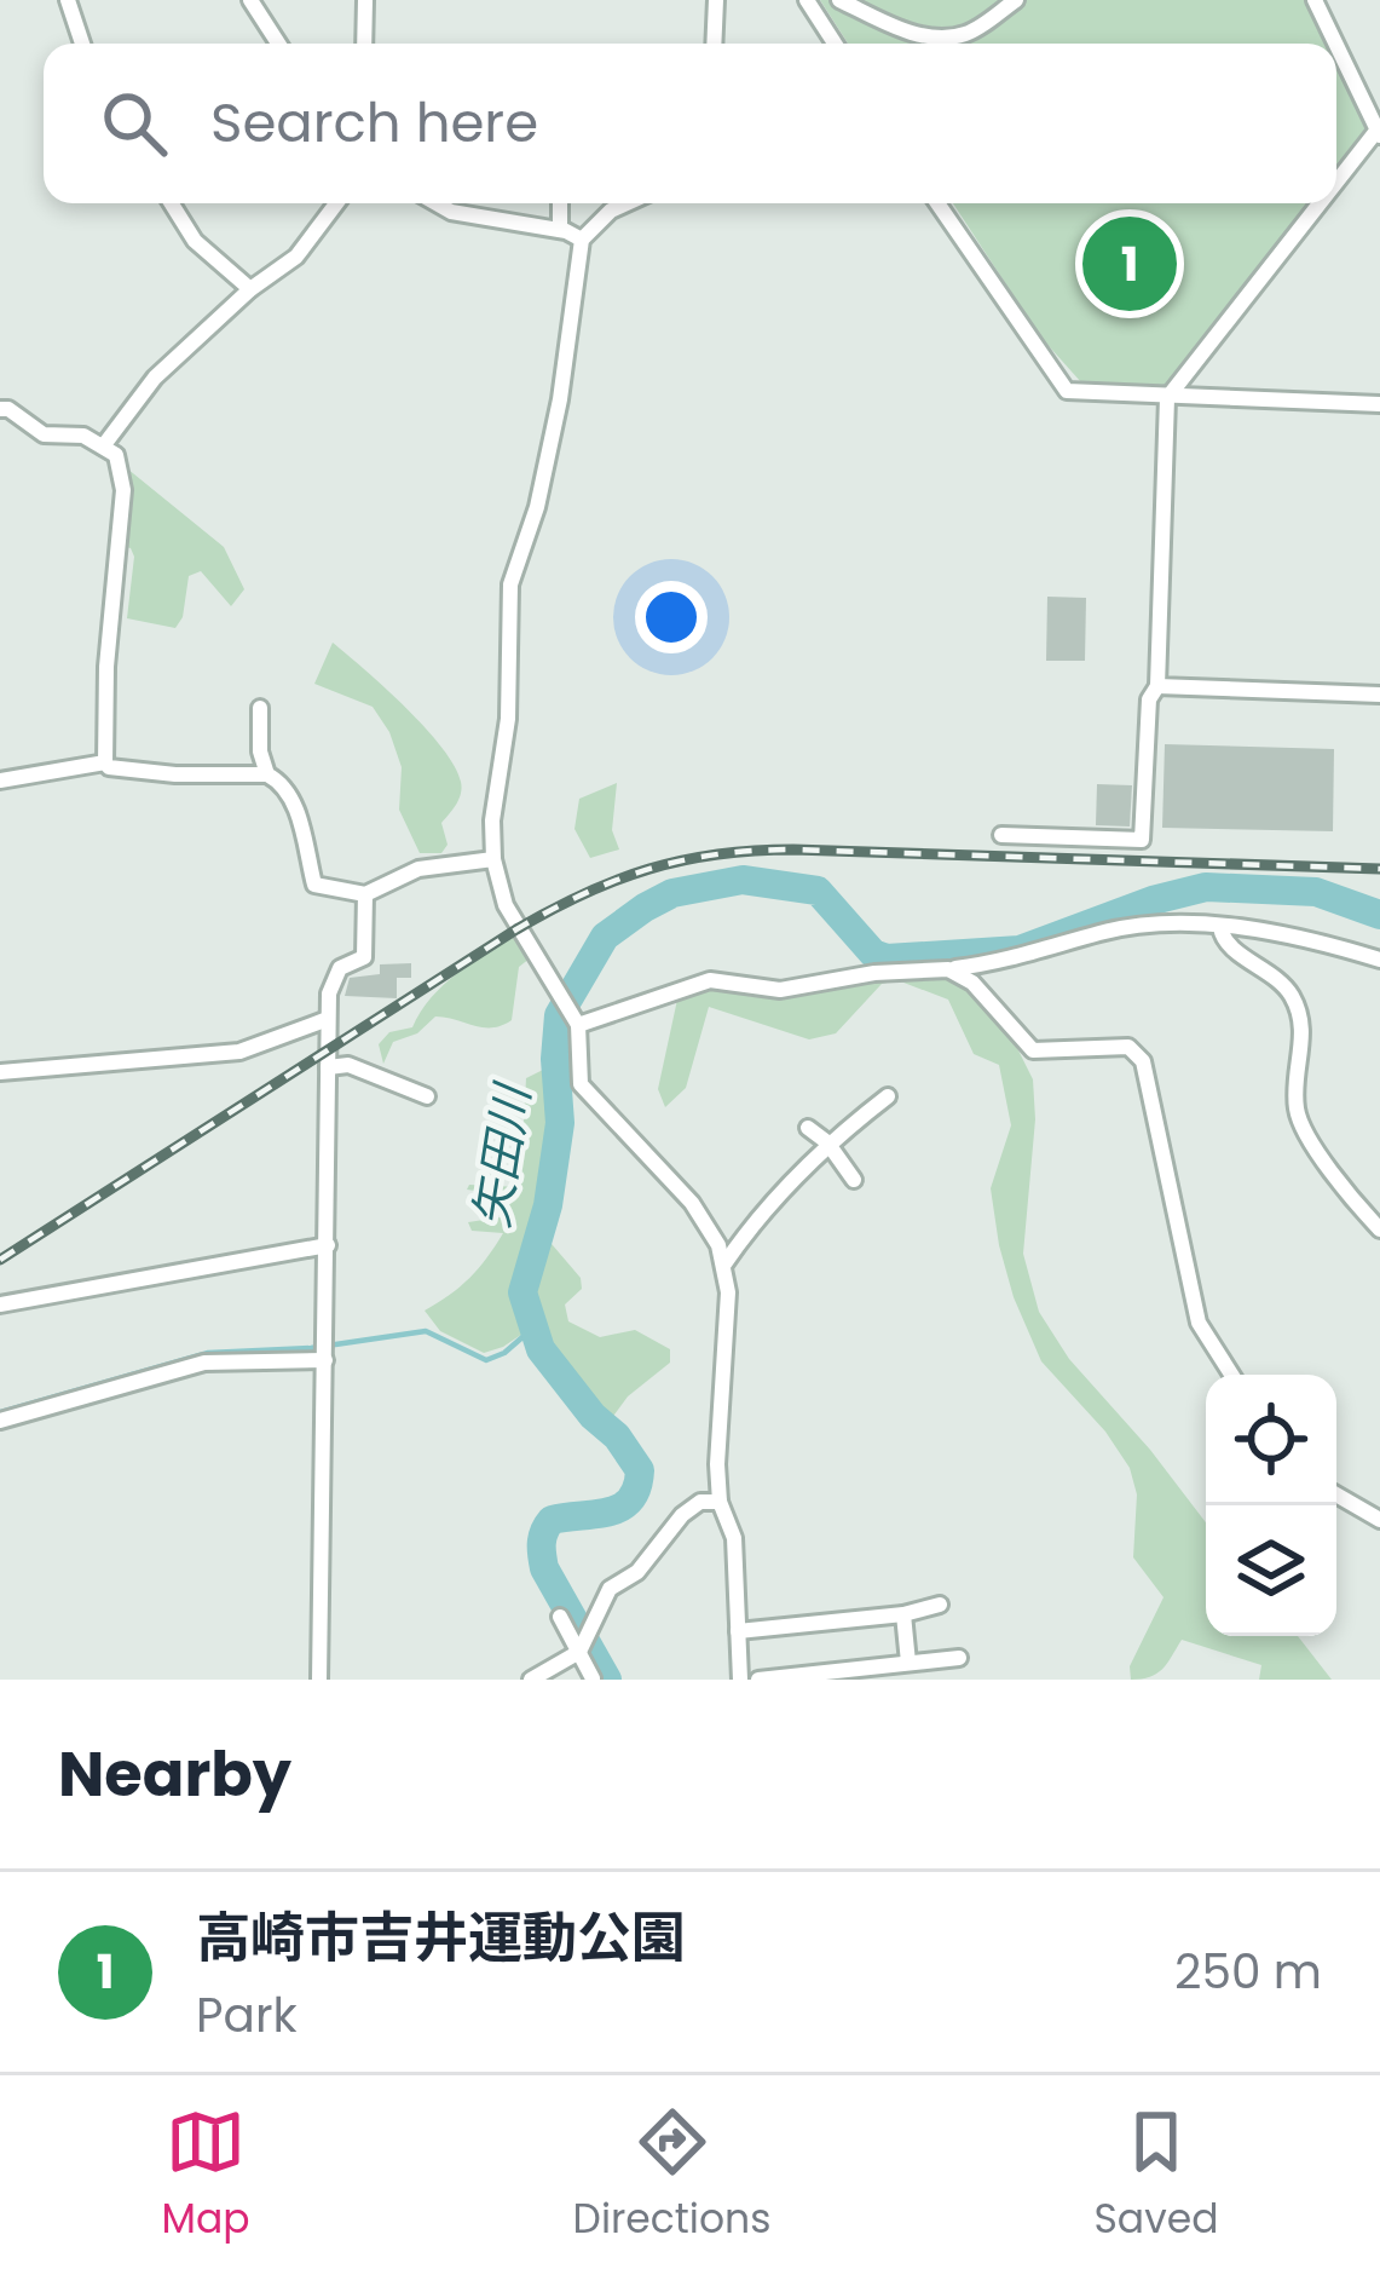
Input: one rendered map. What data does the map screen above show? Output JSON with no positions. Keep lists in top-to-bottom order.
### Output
{
  "water": ["矢田川"],
  "page": {
    "search": "Search here",
    "pins": "1",
    "heading": "Nearby",
    "list": [
      {
        "mark": "1",
        "name": "高崎市吉井運動公園",
        "note": "Park",
        "value": "250 m"
      }
    ],
    "nav": ["Map", "Directions", "Saved"]
  }
}
